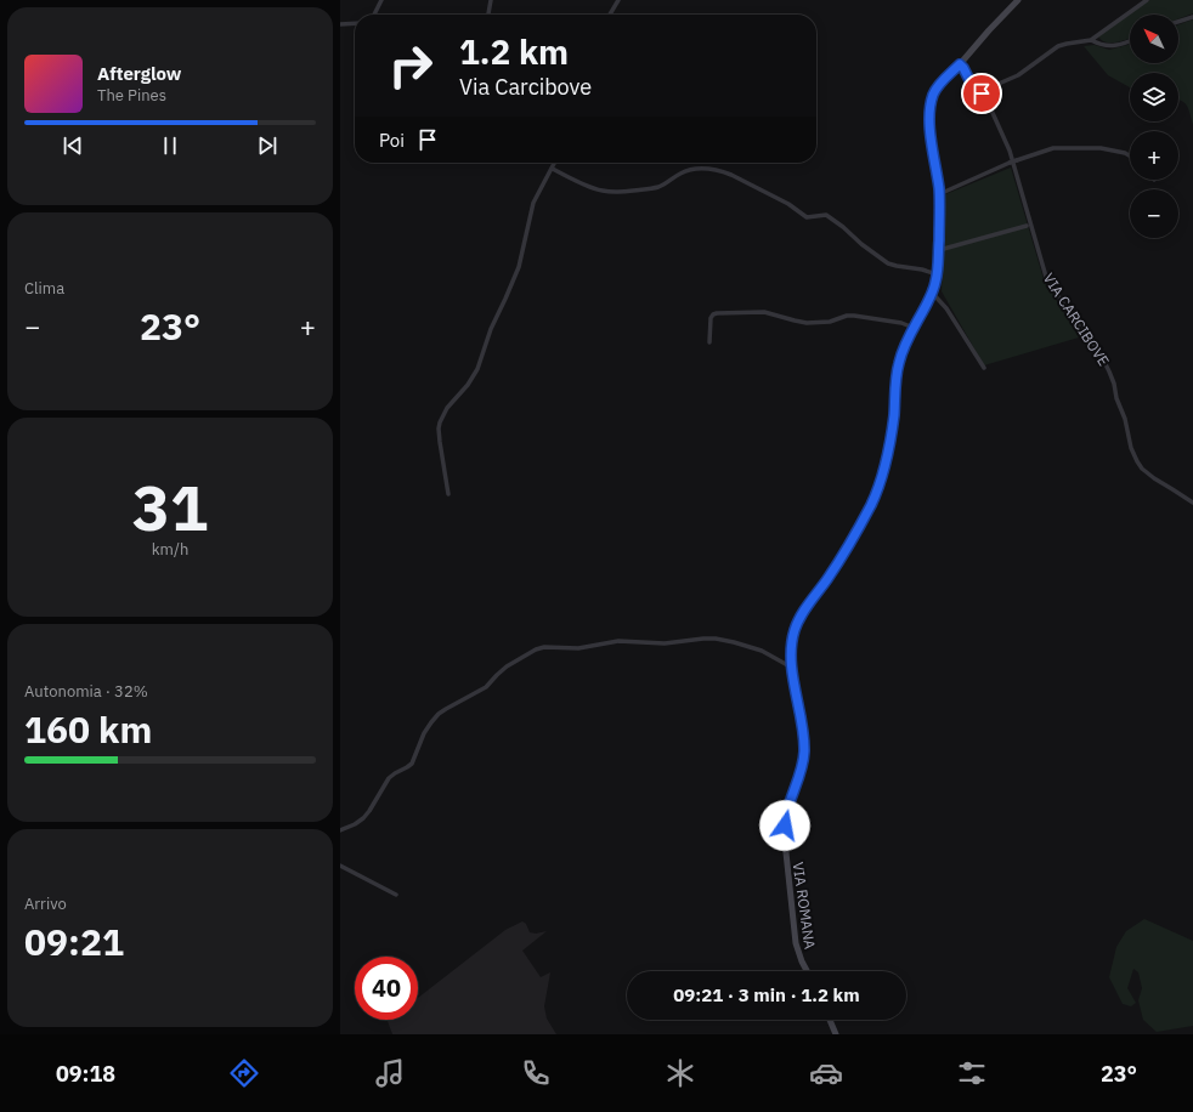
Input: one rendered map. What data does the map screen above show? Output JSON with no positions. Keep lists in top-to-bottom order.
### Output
{
  "streets": {
    "street": ["VIA CARCIBOVE", "VIA ROMANA"]
  },
  "crossings": [
    ["VIA CARCIBOVE", "VIA ROMANA"]
  ],
  "north": "top left",
  "page": {
    "map_buttons": ["+", "−"],
    "turn": ["1.2 km", "Via Carcibove"],
    "song": ["Afterglow", "The Pines"],
    "then": "Poi",
    "tile": [
      "Clima",
      ["31", "km/h"],
      ["Autonomia · 32%", "160 km"],
      ["Arrivo", "09:21"]
    ],
    "heat": ["−", "23°", "+"],
    "limit": "40",
    "trip": "09:21 · 3 min · 1.2 km",
    "tabs": ["09:18", "23°"]
  }
}
